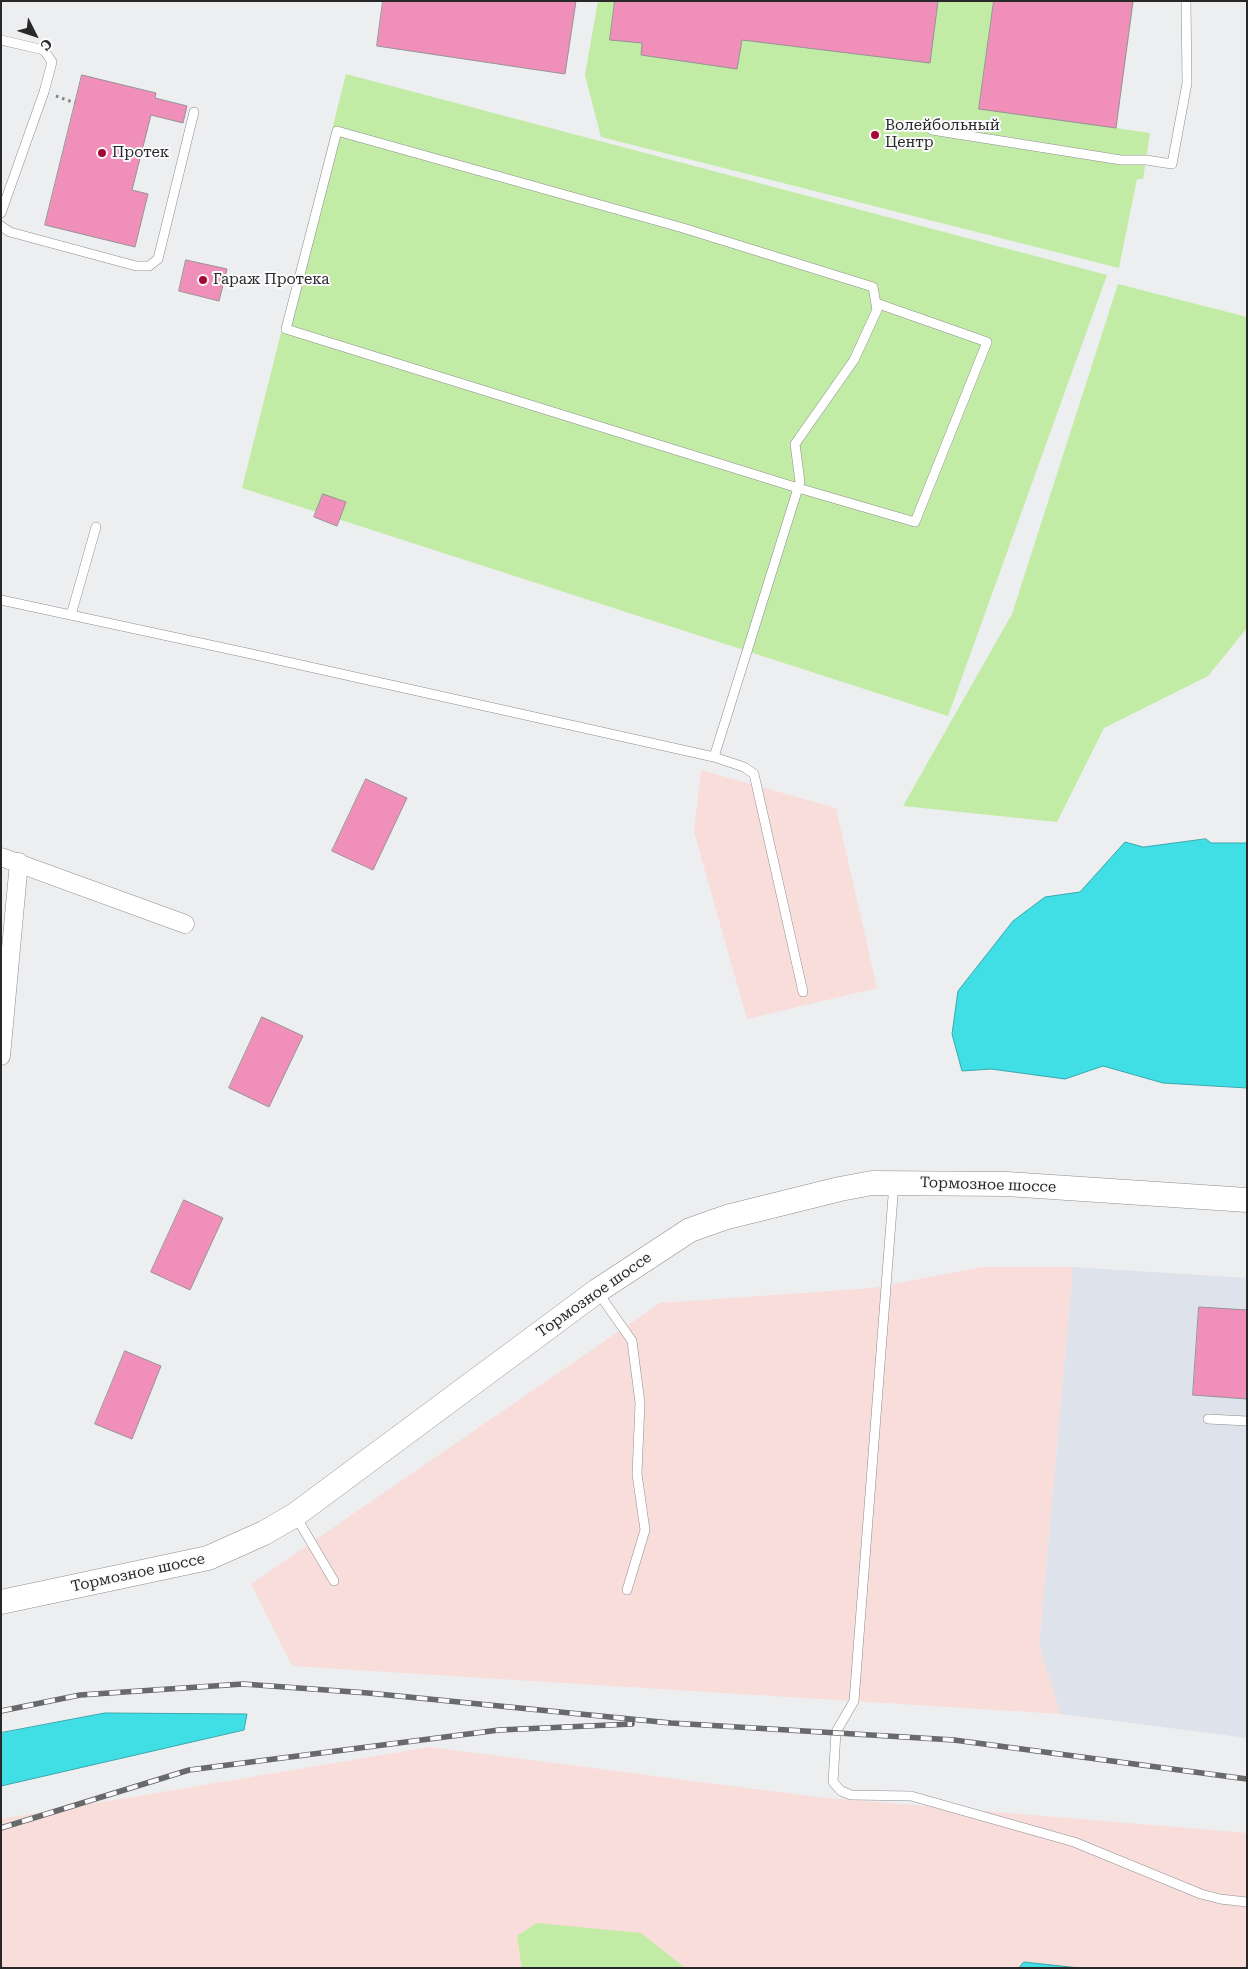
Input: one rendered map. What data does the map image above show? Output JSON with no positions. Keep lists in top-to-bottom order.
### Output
{
  "streets": {
    "street": ["Тормозное шоссе"]
  },
  "places": ["Волейбольный Центр", "Протек", "Гараж Протека"],
  "north": "bottom right"
}
